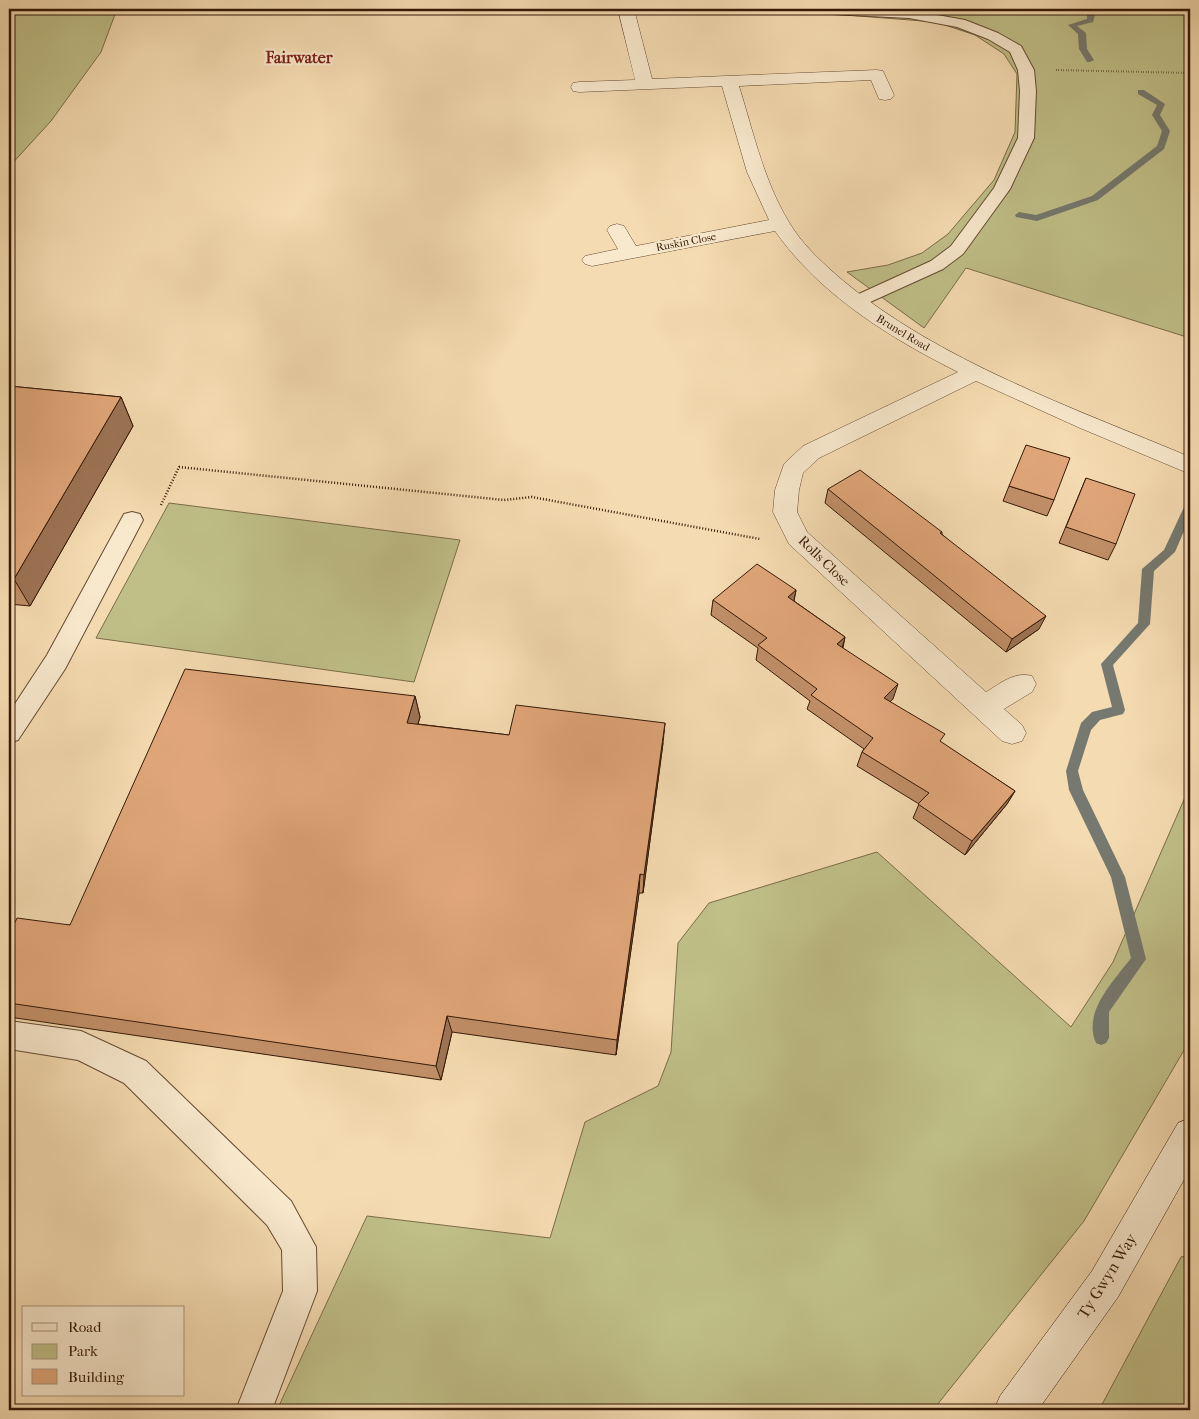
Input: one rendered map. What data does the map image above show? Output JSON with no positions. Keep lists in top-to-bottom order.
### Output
{
  "streets": {
    "street": [
      "Ruskin Close",
      "Brunel Road",
      "Rolls Close",
      "Ty Gwyn Way"
    ]
  },
  "crossings": [
    ["Ruskin Close", "Brunel Road"],
    ["Brunel Road", "Rolls Close"]
  ],
  "districts": ["Fairwater"],
  "legend": ["Road", "Park", "Building"]
}
